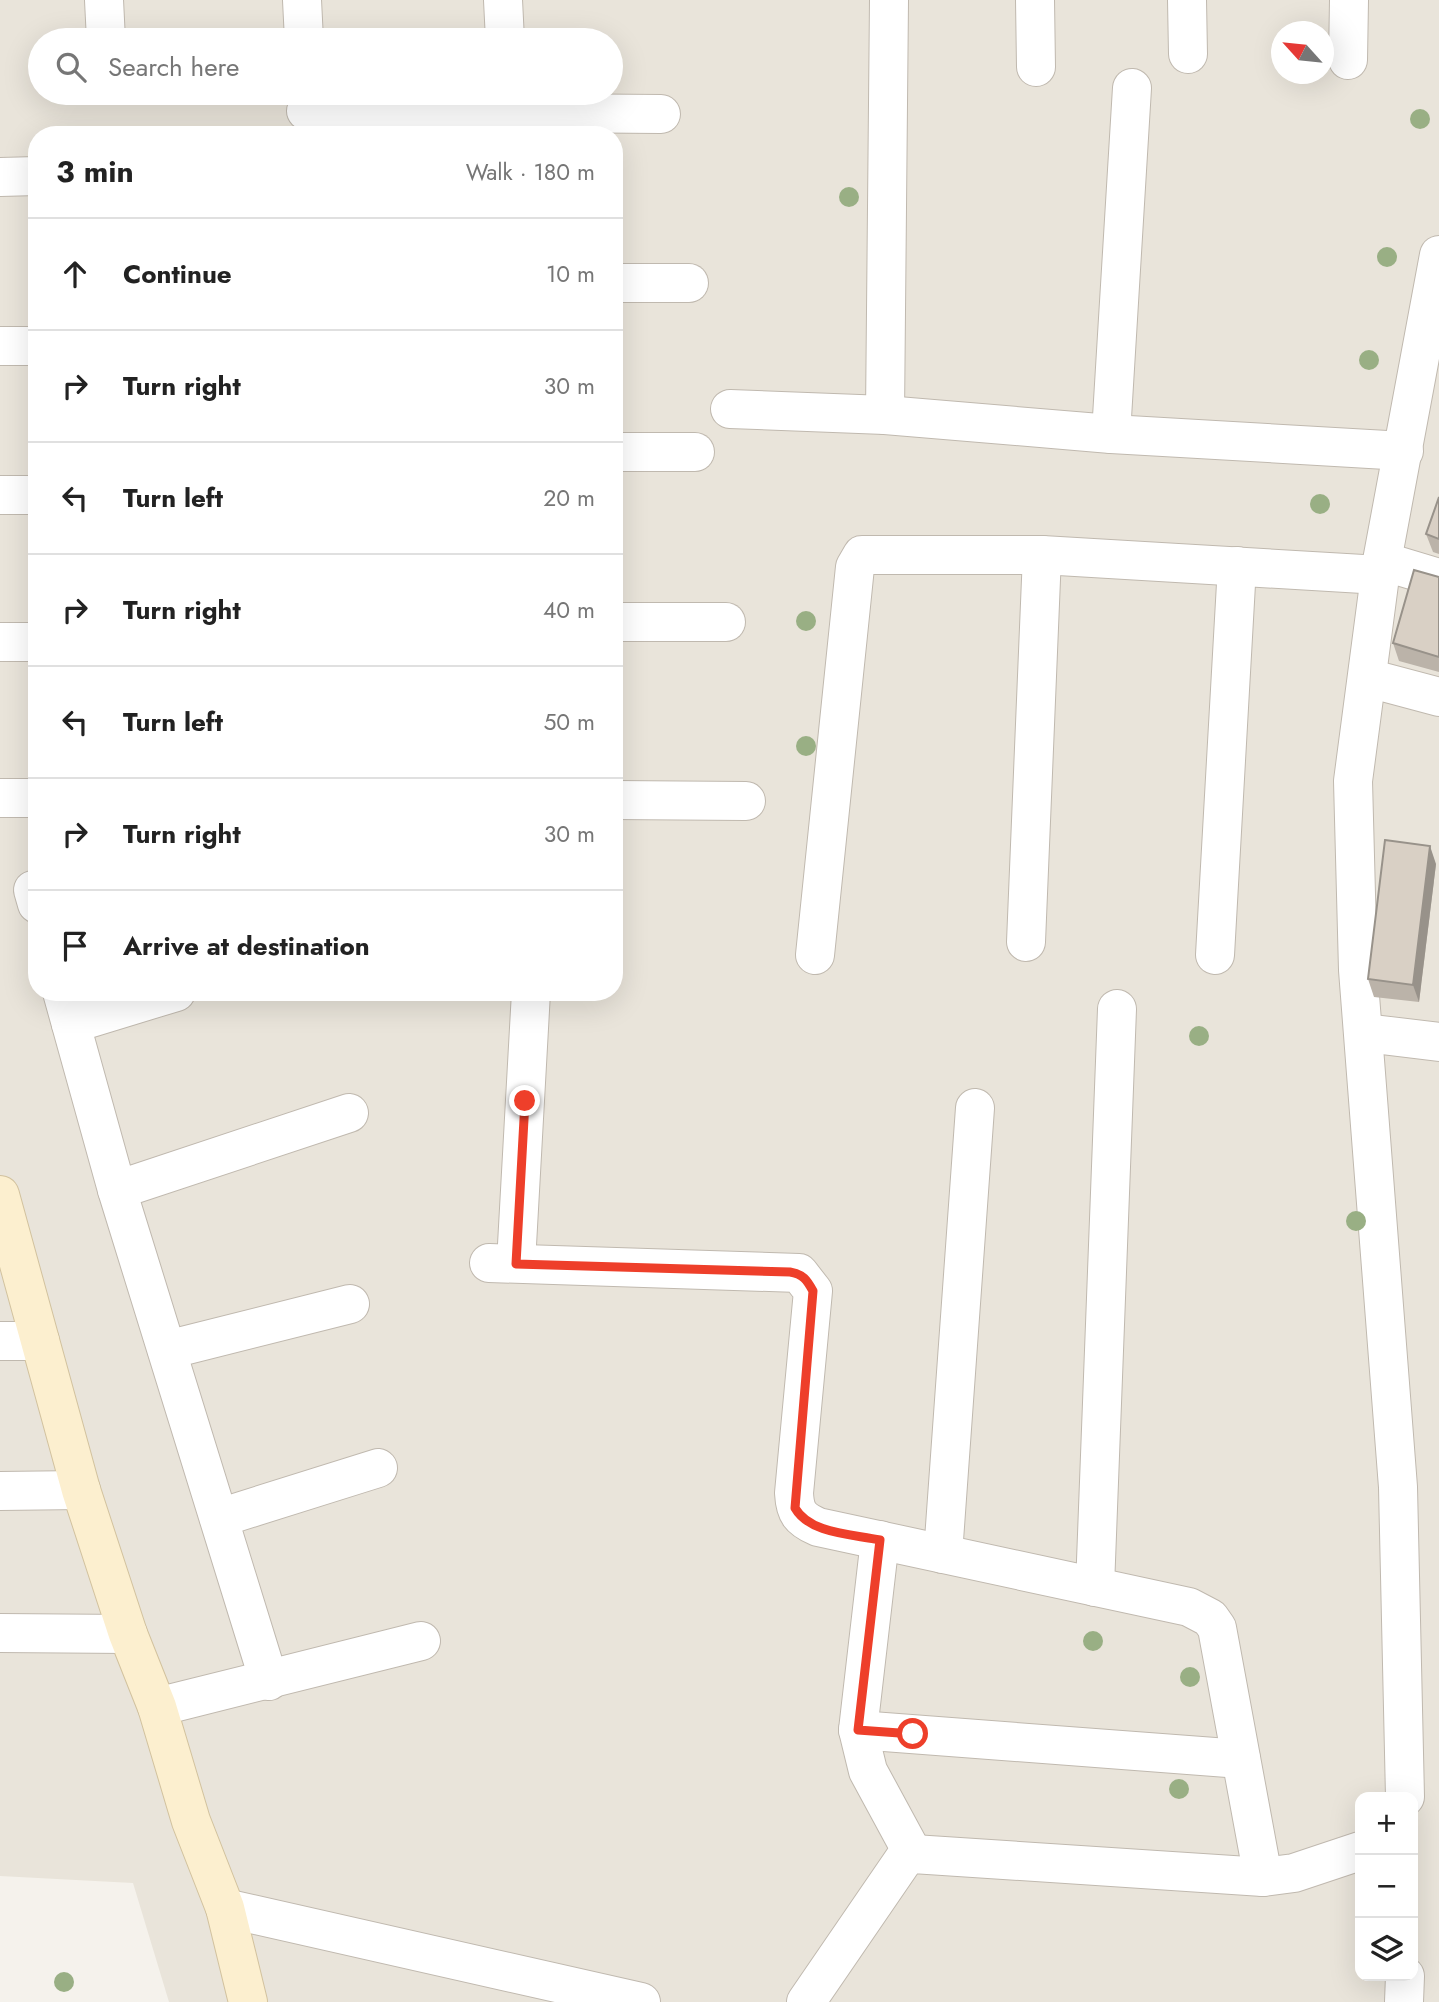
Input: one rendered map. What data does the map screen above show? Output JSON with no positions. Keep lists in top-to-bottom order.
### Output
{
  "north": "top left",
  "page": {
    "search": "Search here",
    "heading": ["3 min", "Walk · 180 m"],
    "list": [
      ["Continue", "10 m"],
      ["Turn right", "30 m"],
      ["Turn left", "20 m"],
      ["Turn right", "40 m"],
      ["Turn left", "50 m"],
      ["Turn right", "30 m"],
      "Arrive at destination"
    ],
    "map_buttons": ["+", "−"]
  }
}
